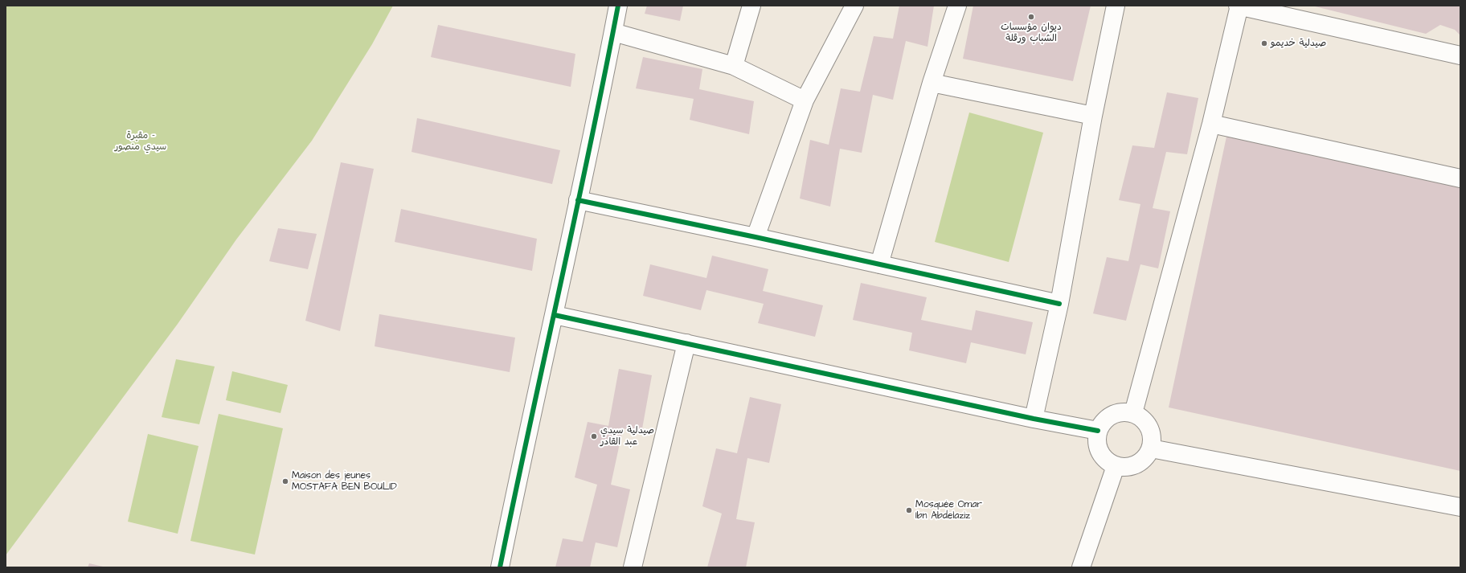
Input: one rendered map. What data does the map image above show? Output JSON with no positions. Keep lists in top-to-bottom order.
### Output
{
  "parks": ["مقبرة - سيدي منصور"],
  "places": [
    "ديوان مؤسسات الشباب ورقلة",
    "صيدلية خديمو",
    "صيدلية سيدي عبد القادر",
    "Maison des jeunes MOSTAFA BEN BOULID",
    "Mosquée Omar Ibn Abdelaziz"
  ]
}
